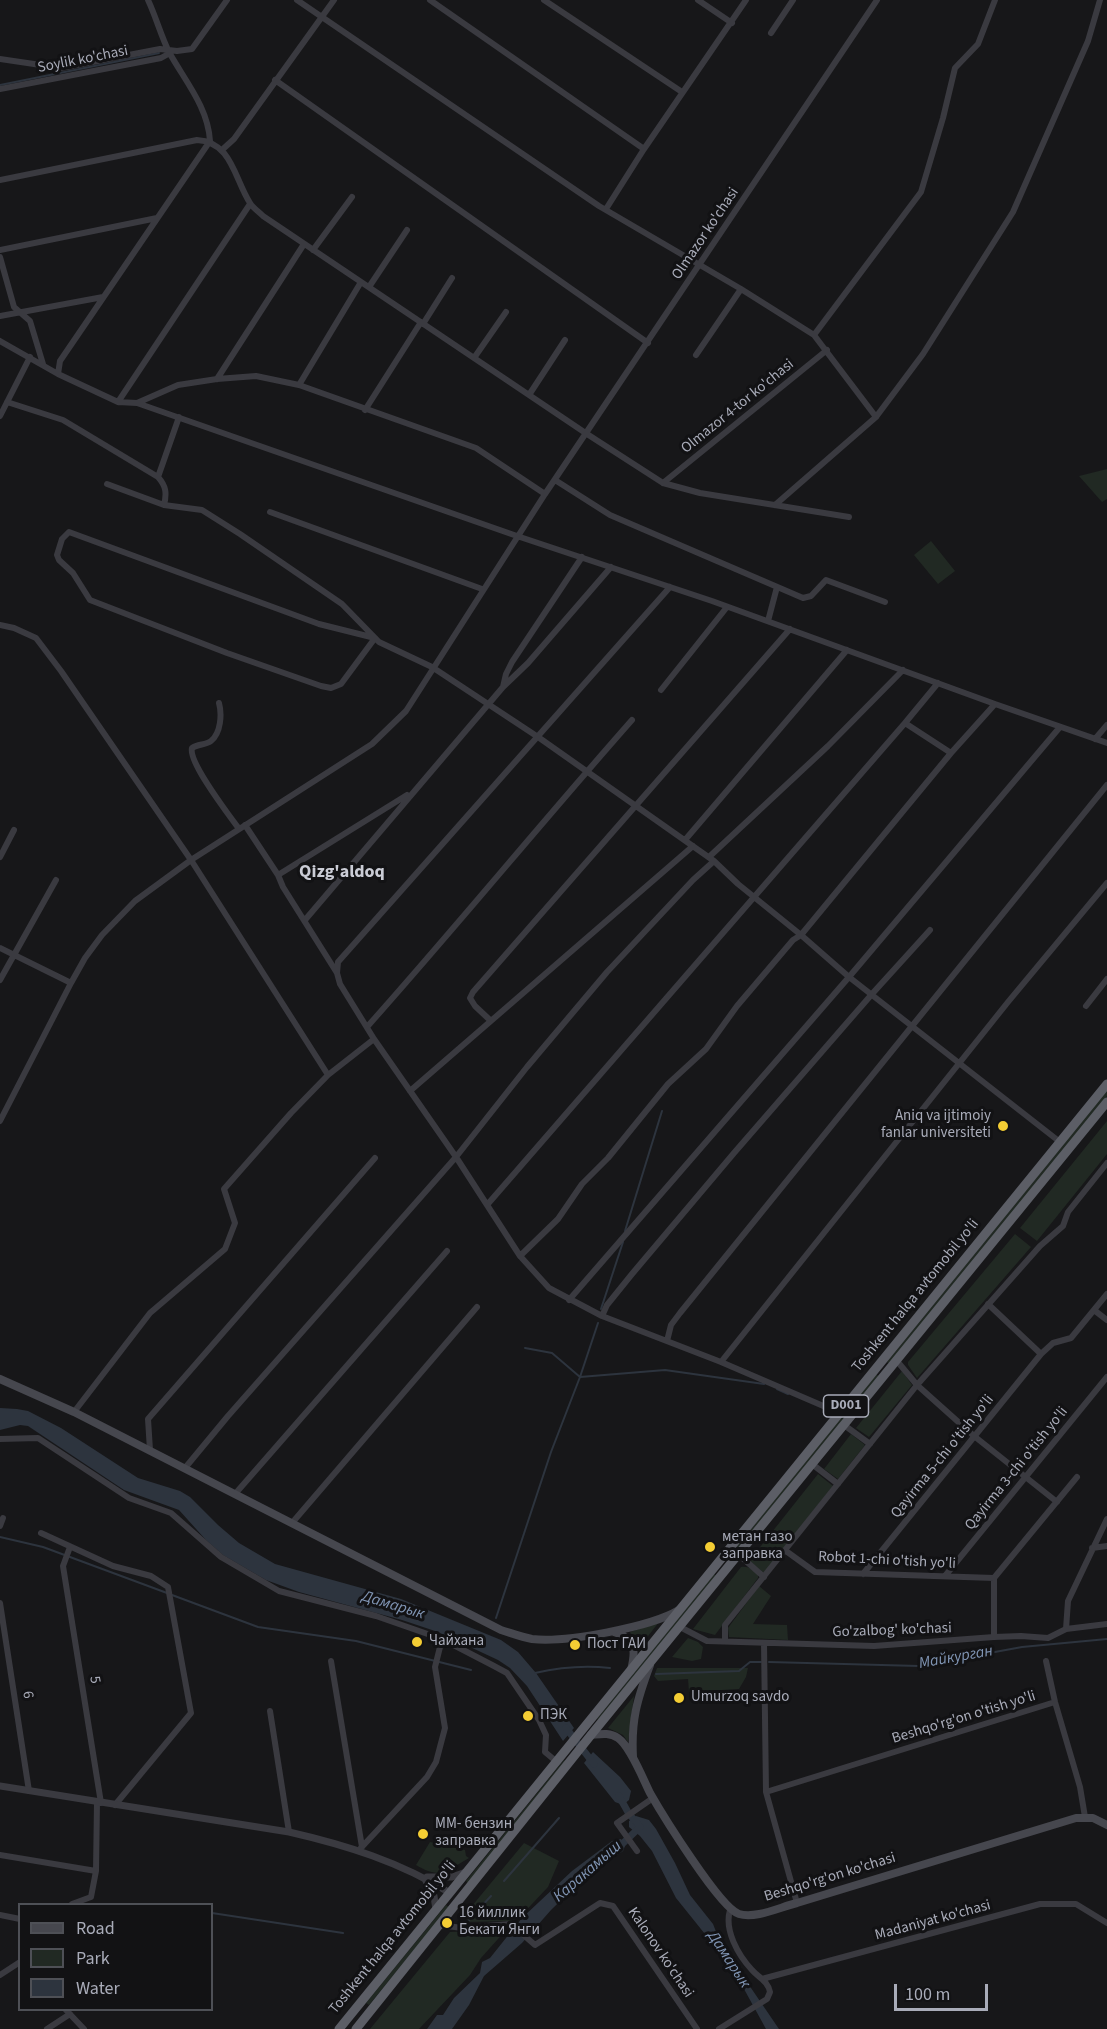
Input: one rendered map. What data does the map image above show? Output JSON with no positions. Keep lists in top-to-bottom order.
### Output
{
  "streets": {
    "highway": ["Toshkent halqa avtomobil yo'li", "D001"],
    "main road": ["Beshqo'rg'on ko'chasi"],
    "street": [
      "Soylik ko'chasi",
      "Olmazor ko'chasi",
      "Olmazor 4-tor ko'chasi",
      "Qayirma 5-chi o'tish yo'li",
      "Qayirma 3-chi o'tish yo'li",
      "Robot 1-chi o'tish yo'li",
      "Go'zalbog' ko'chasi",
      "5",
      "6",
      "Beshqo'rg'on o'tish yo'li",
      "Madaniyat ko'chasi",
      "Kalonov ko'chasi"
    ]
  },
  "crossings": [
    ["Toshkent halqa avtomobil yo'li", "Go'zalbog' ko'chasi"],
    ["Toshkent halqa avtomobil yo'li", "Kalonov ko'chasi"],
    ["Qayirma 5-chi o'tish yo'li", "Robot 1-chi o'tish yo'li"],
    ["Qayirma 3-chi o'tish yo'li", "Robot 1-chi o'tish yo'li"],
    ["Beshqo'rg'on o'tish yo'li", "Beshqo'rg'on ko'chasi"]
  ],
  "districts": ["Qizg'aldoq"],
  "water": ["Дамарык", "Майкурган", "Каракамыш"],
  "places": [
    "Aniq va ijtimoiy fanlar universiteti",
    "метан газо заправка",
    "Чайхана",
    "Пост ГАИ",
    "Umurzoq savdo",
    "ПЭК",
    "ММ- бензин заправка",
    "16 йиллик Бекати Янги"
  ],
  "legend": ["Road", "Park", "Water"],
  "scale_bar": "100 m"
}
